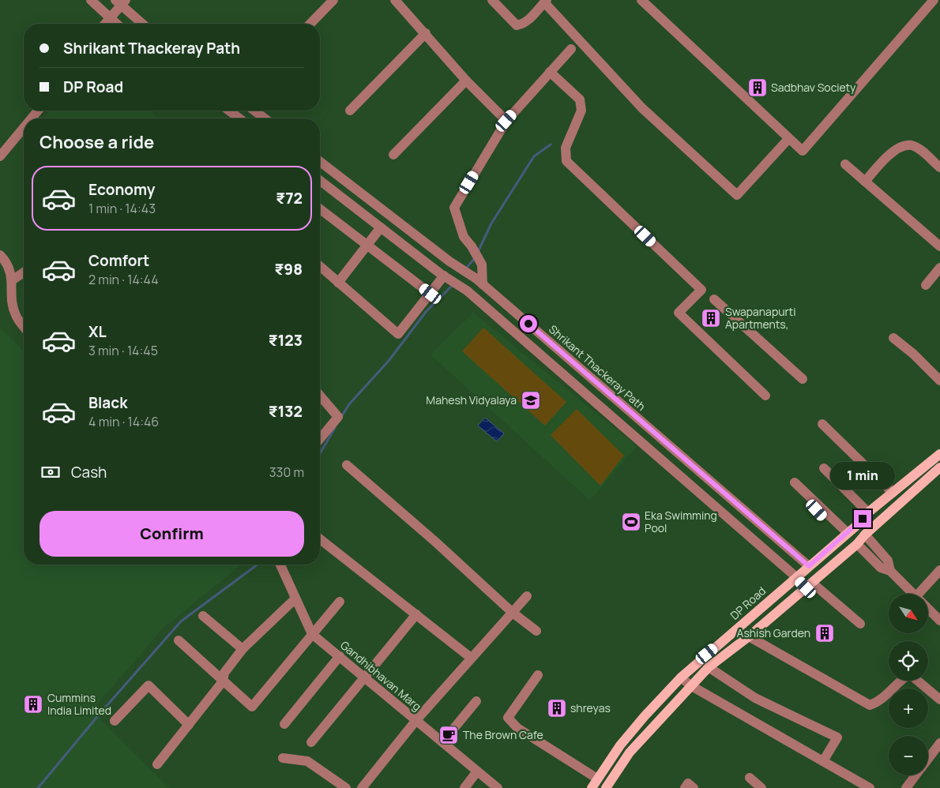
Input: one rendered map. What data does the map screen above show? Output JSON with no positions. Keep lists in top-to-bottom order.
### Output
{
  "streets": {
    "main road": ["Shrikant Thackeray Path", "DP Road"],
    "street": ["Gandhibhavan Marg"]
  },
  "crossings": [
    ["Shrikant Thackeray Path", "DP Road"]
  ],
  "places": {
    "building": [
      "Sadbhav Society",
      "Swapanapurti Apartments,",
      "Ashish Garden",
      "Cummins India Limited",
      "shreyas"
    ],
    "school or university": ["Mahesh Vidyalaya"],
    "sports": ["Eka Swimming Pool"],
    "cafe": ["The Brown Cafe"]
  },
  "north": "bottom right",
  "page": {
    "banner": ["Shrikant Thackeray Path", "DP Road"],
    "heading": "Choose a ride",
    "list": [
      {
        "name": "Economy",
        "note": "1 min · 14:43",
        "value": "₹72"
      },
      {
        "name": "Comfort",
        "note": "2 min · 14:44",
        "value": "₹98"
      },
      {
        "name": "XL",
        "note": "3 min · 14:45",
        "value": "₹123"
      },
      {
        "name": "Black",
        "note": "4 min · 14:46",
        "value": "₹132"
      }
    ],
    "pay": ["Cash", "330 m"],
    "bubble": "1 min",
    "buttons": "Confirm",
    "map_buttons": ["+", "−"]
  }
}
